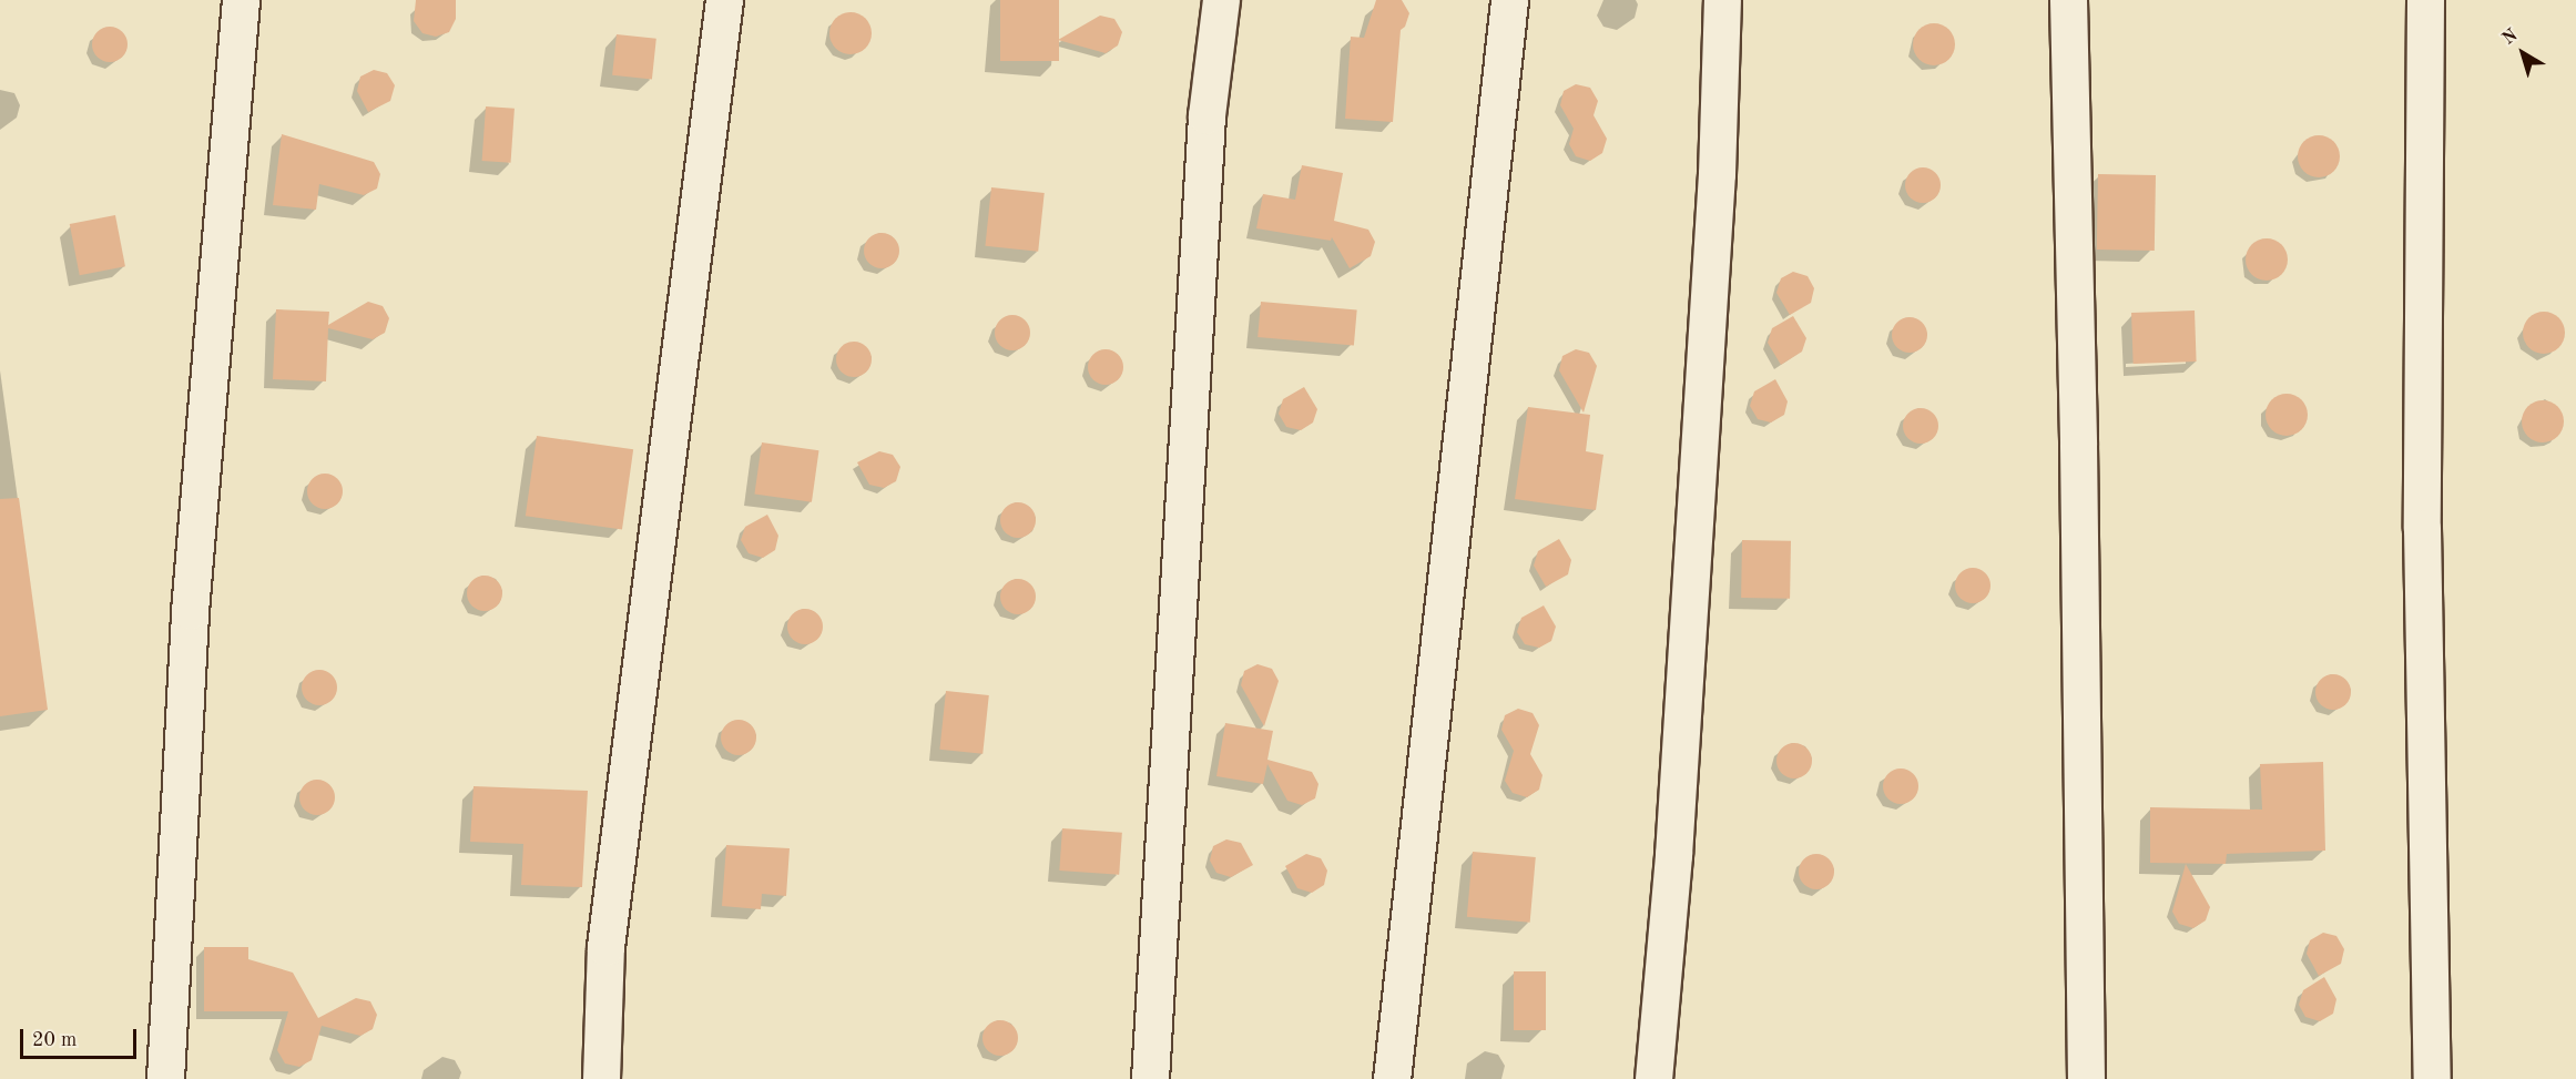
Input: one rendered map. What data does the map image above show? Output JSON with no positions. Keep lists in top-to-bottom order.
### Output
{
  "scale_bar": "20 m",
  "north": "top left"
}
